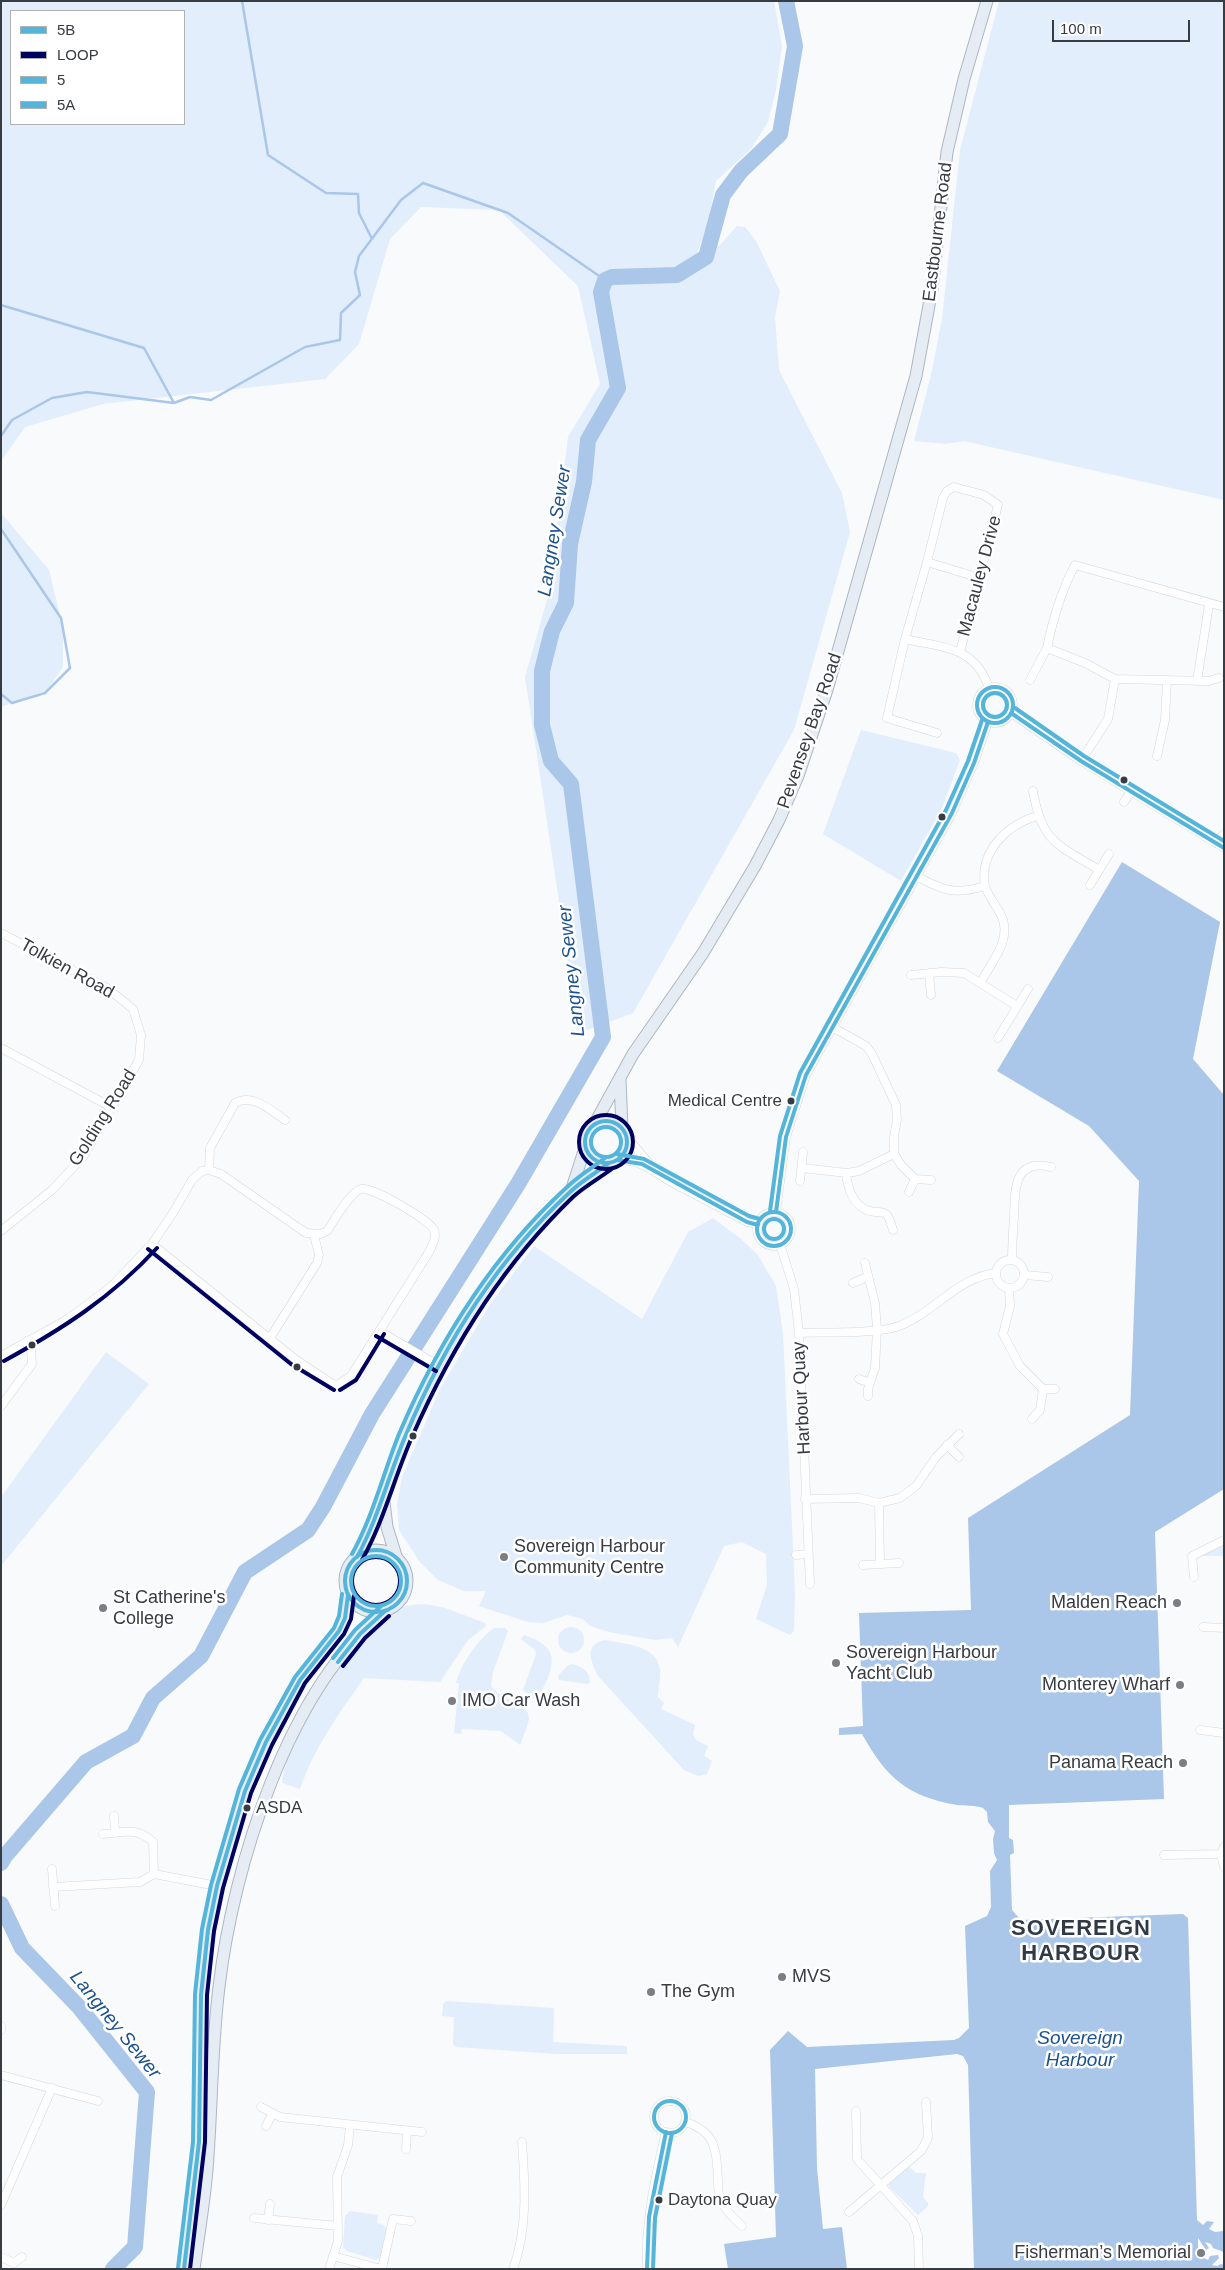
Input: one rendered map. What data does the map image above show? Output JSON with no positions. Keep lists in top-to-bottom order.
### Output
{
  "streets": {
    "main road": ["Eastbourne Road", "Pevensey Bay Road"],
    "street": [
      "Macauley Drive",
      "Tolkien Road",
      "Golding Road",
      "Harbour Quay"
    ]
  },
  "crossings": [
    ["Eastbourne Road", "Pevensey Bay Road"],
    ["Tolkien Road", "Golding Road"]
  ],
  "districts": ["SOVEREIGN HARBOUR"],
  "water": ["Langney Sewer", "Sovereign Harbour"],
  "places": [
    "Medical Centre",
    "Sovereign Harbour Community Centre",
    "Malden Reach",
    "St Catherine's College",
    "Sovereign Harbour Yacht Club",
    "Monterey Wharf",
    "IMO Car Wash",
    "Panama Reach",
    "ASDA",
    "MVS",
    "The Gym",
    "Daytona Quay",
    "Fisherman’s Memorial"
  ],
  "lines": [
    "transit line 5B",
    "transit line 5",
    "transit line LOOP",
    "transit line 5A"
  ],
  "legend": [
    "5B",
    "LOOP",
    "5",
    "5A"
  ],
  "scale_bar": "100 m"
}
